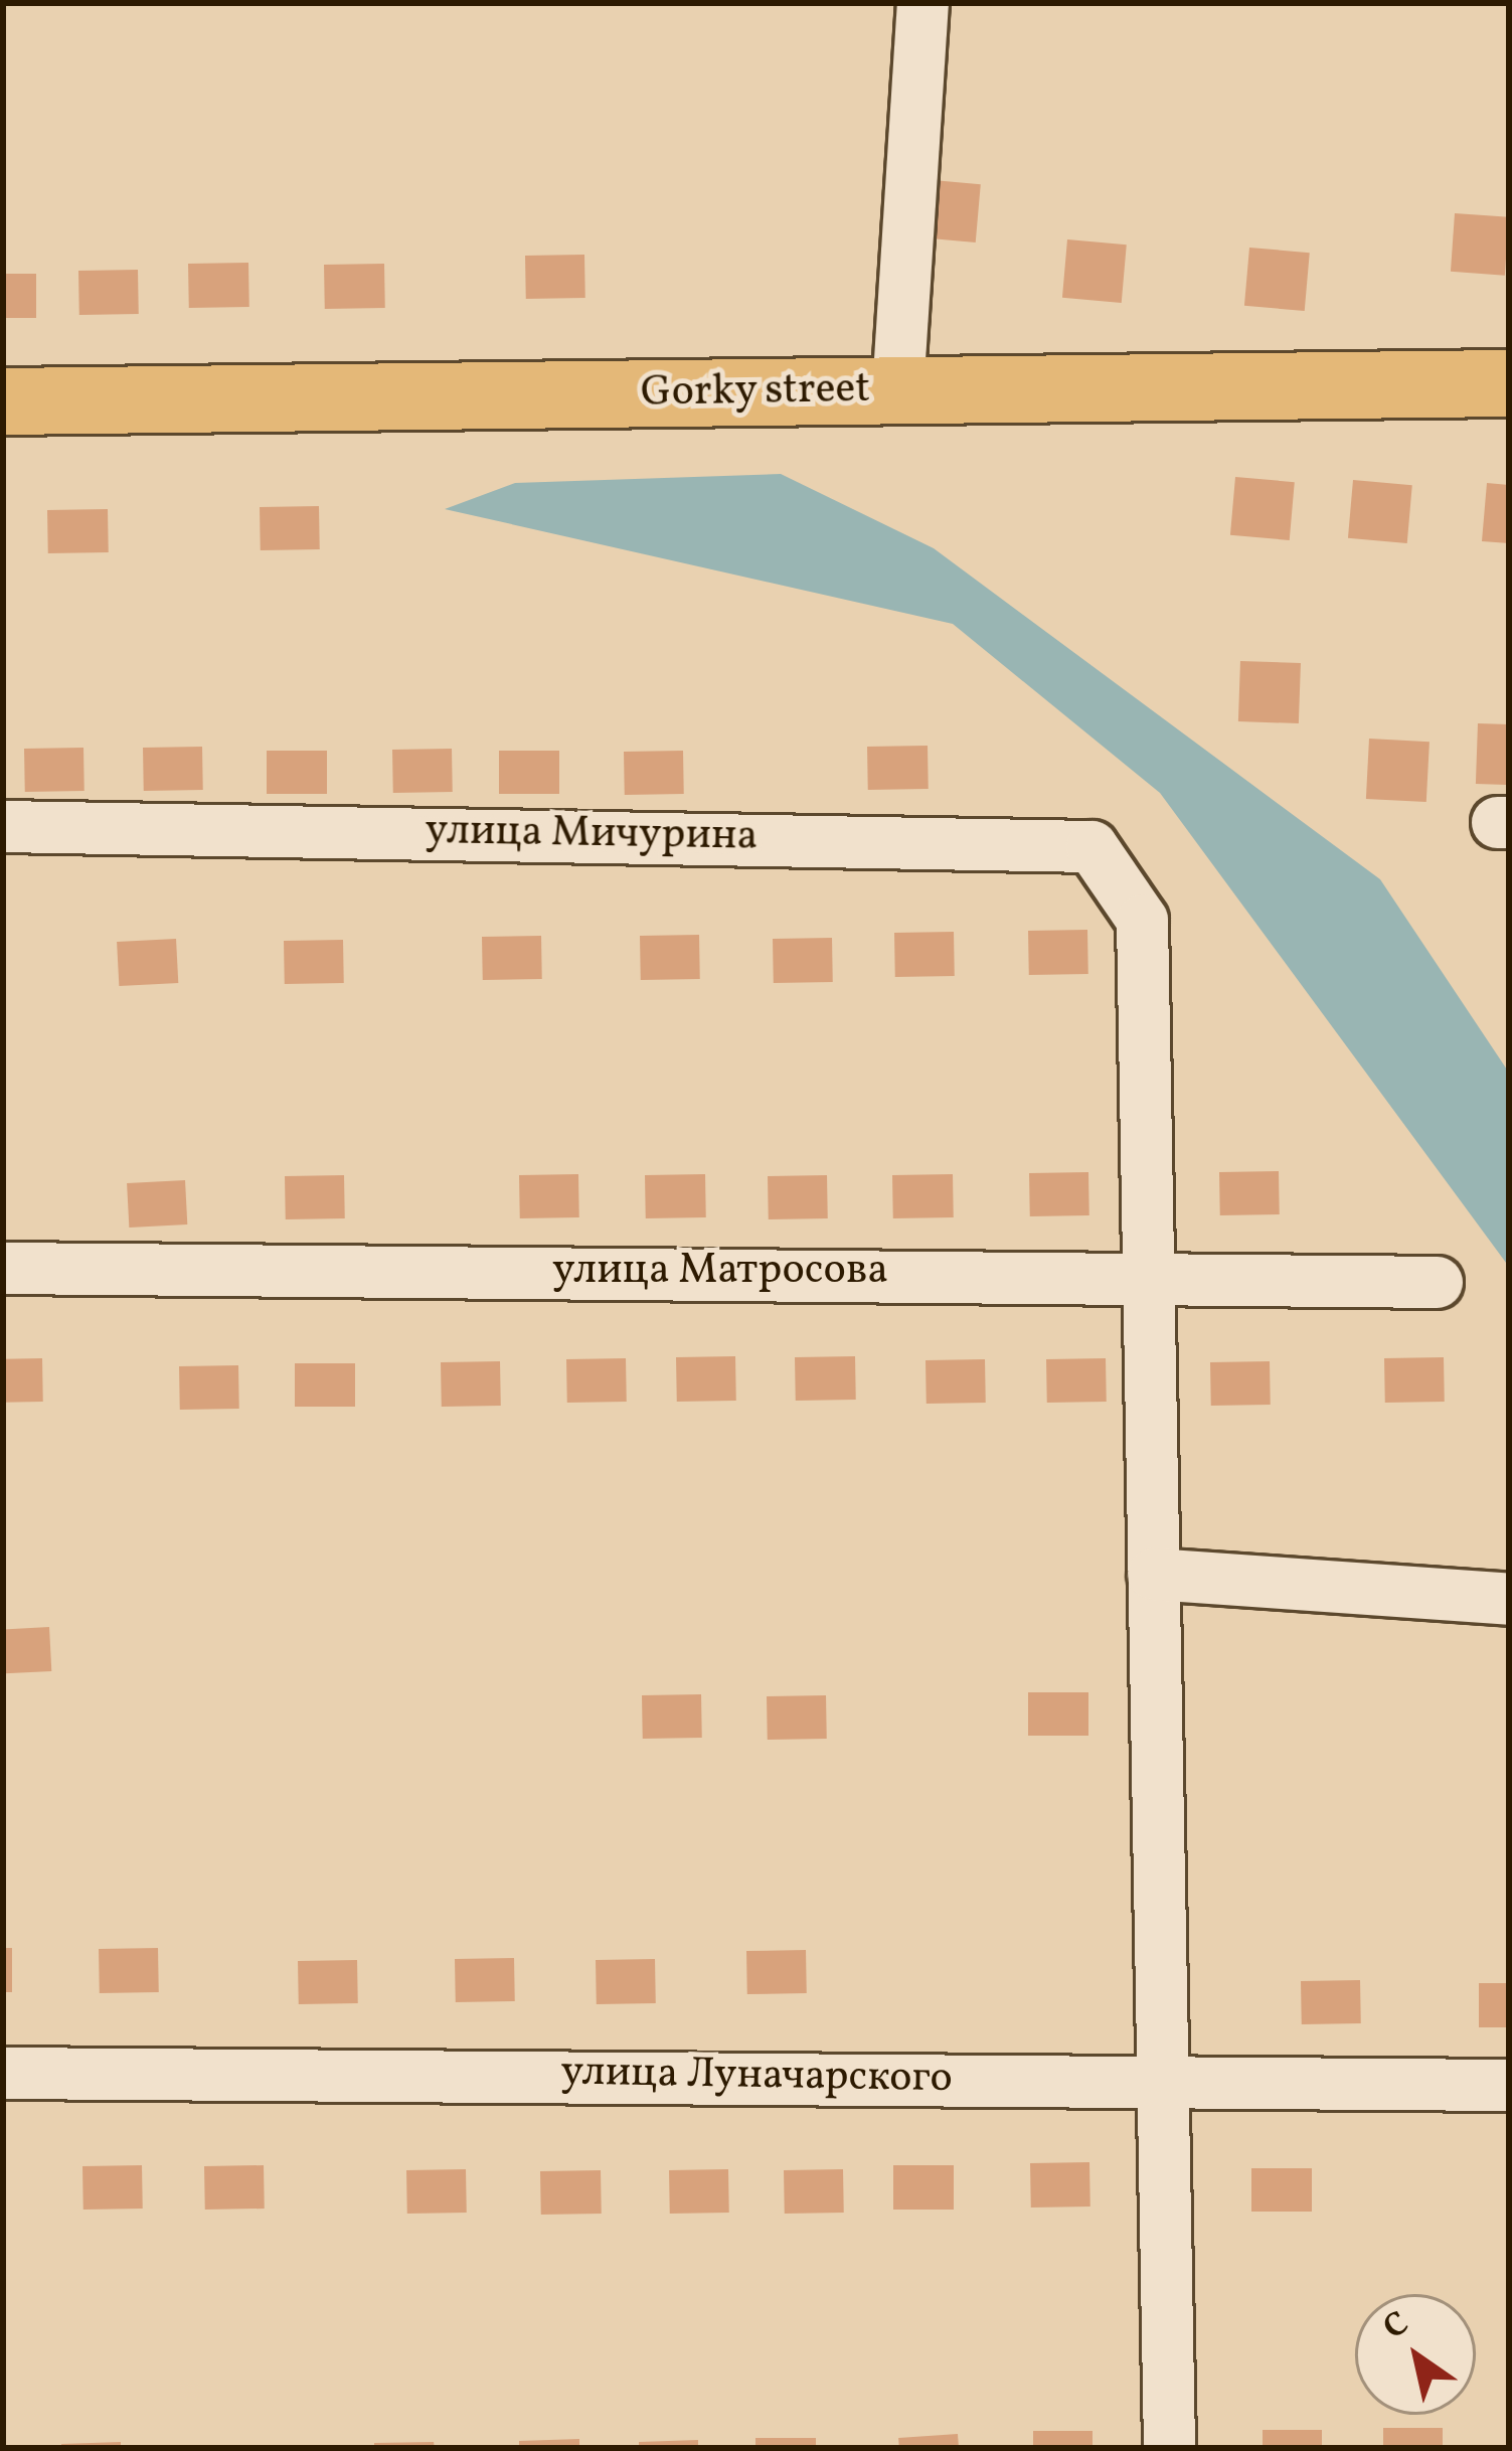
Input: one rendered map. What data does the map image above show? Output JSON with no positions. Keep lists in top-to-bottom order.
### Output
{
  "streets": {
    "main road": ["Gorky street"],
    "street": ["улица Мичурина", "улица Матросова", "улица Луначарского"]
  },
  "crossings": [
    ["улица Мичурина", "улица Матросова"]
  ],
  "north": "top left"
}
